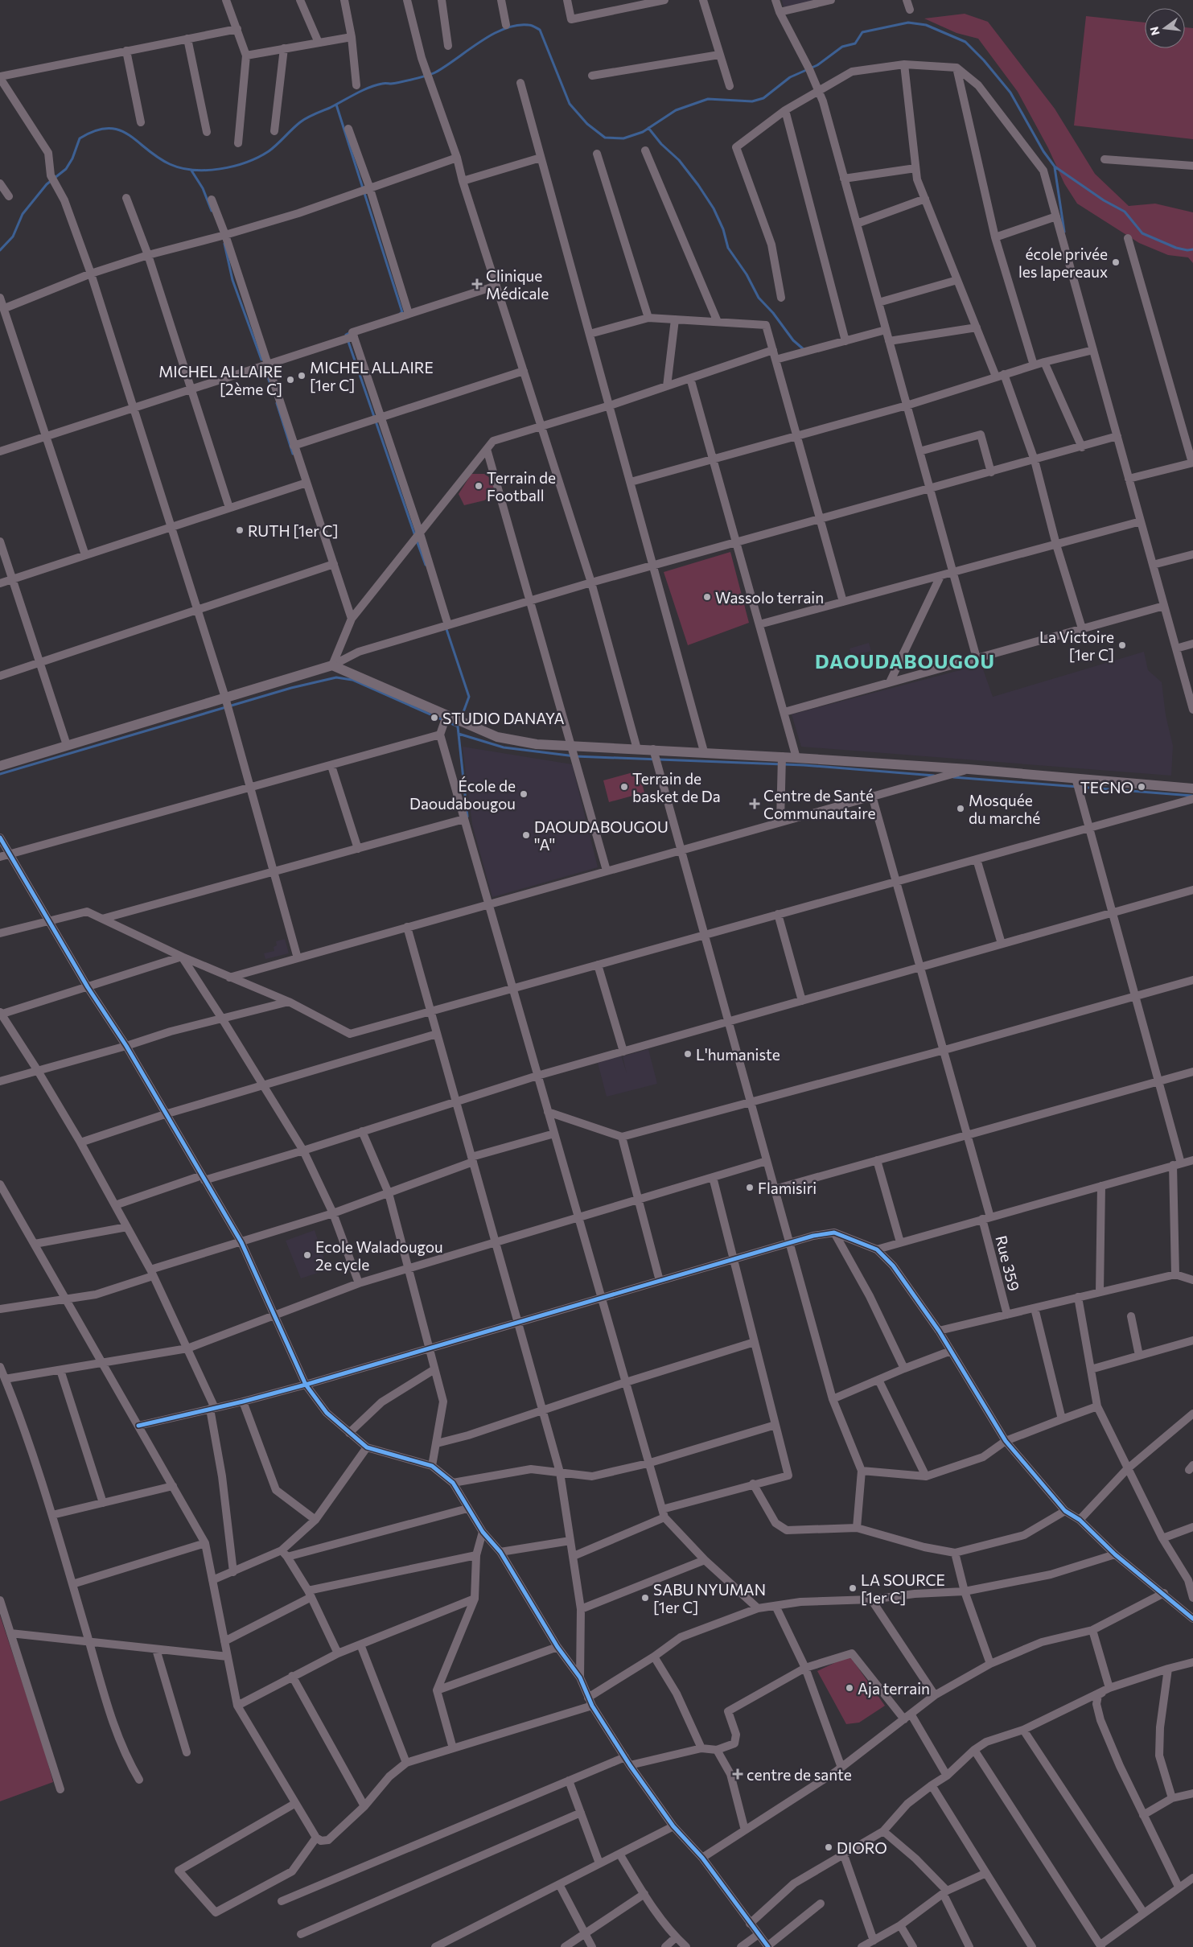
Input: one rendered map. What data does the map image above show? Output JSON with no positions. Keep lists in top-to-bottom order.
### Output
{
  "streets": {
    "street": ["Rue 359"]
  },
  "districts": ["DAOUDABOUGOU"],
  "places": {
    "other": [
      "école privée les lapereaux",
      "MICHEL ALLAIRE [1er C]",
      "MICHEL ALLAIRE [2ème C]",
      "Terrain de Football",
      "RUTH [1er C]",
      "Wassolo terrain",
      "La Victoire [1er C]",
      "STUDIO DANAYA",
      "Terrain de basket de Da",
      "TECNO",
      "École de Daoudabougou",
      "Mosquée du marché",
      "DAOUDABOUGOU ''A''",
      "L'humaniste",
      "Flamisiri",
      "Ecole Waladougou 2e cycle",
      "LA SOURCE [1er C]",
      "SABU NYUMAN [1er C]",
      "Aja terrain",
      "DIORO"
    ],
    "health": ["Clinique Médicale", "Centre de Santé Communautaire", "centre de sante"]
  },
  "north": "left"
}
